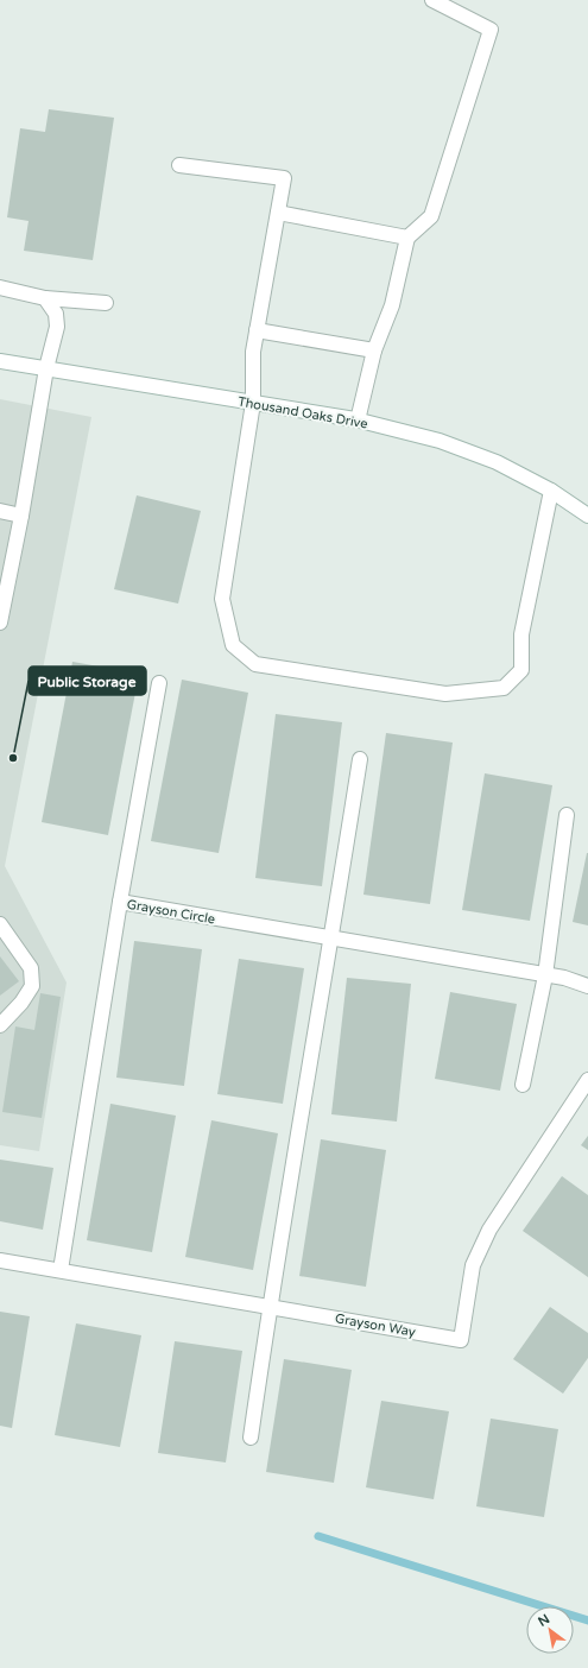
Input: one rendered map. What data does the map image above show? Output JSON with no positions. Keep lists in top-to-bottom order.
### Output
{
  "streets": {
    "street": ["Thousand Oaks Drive", "Grayson Circle", "Grayson Way"]
  },
  "crossings": [
    ["Grayson Circle", "Grayson Way"]
  ],
  "places": ["Public Storage"],
  "north": "top left"
}
